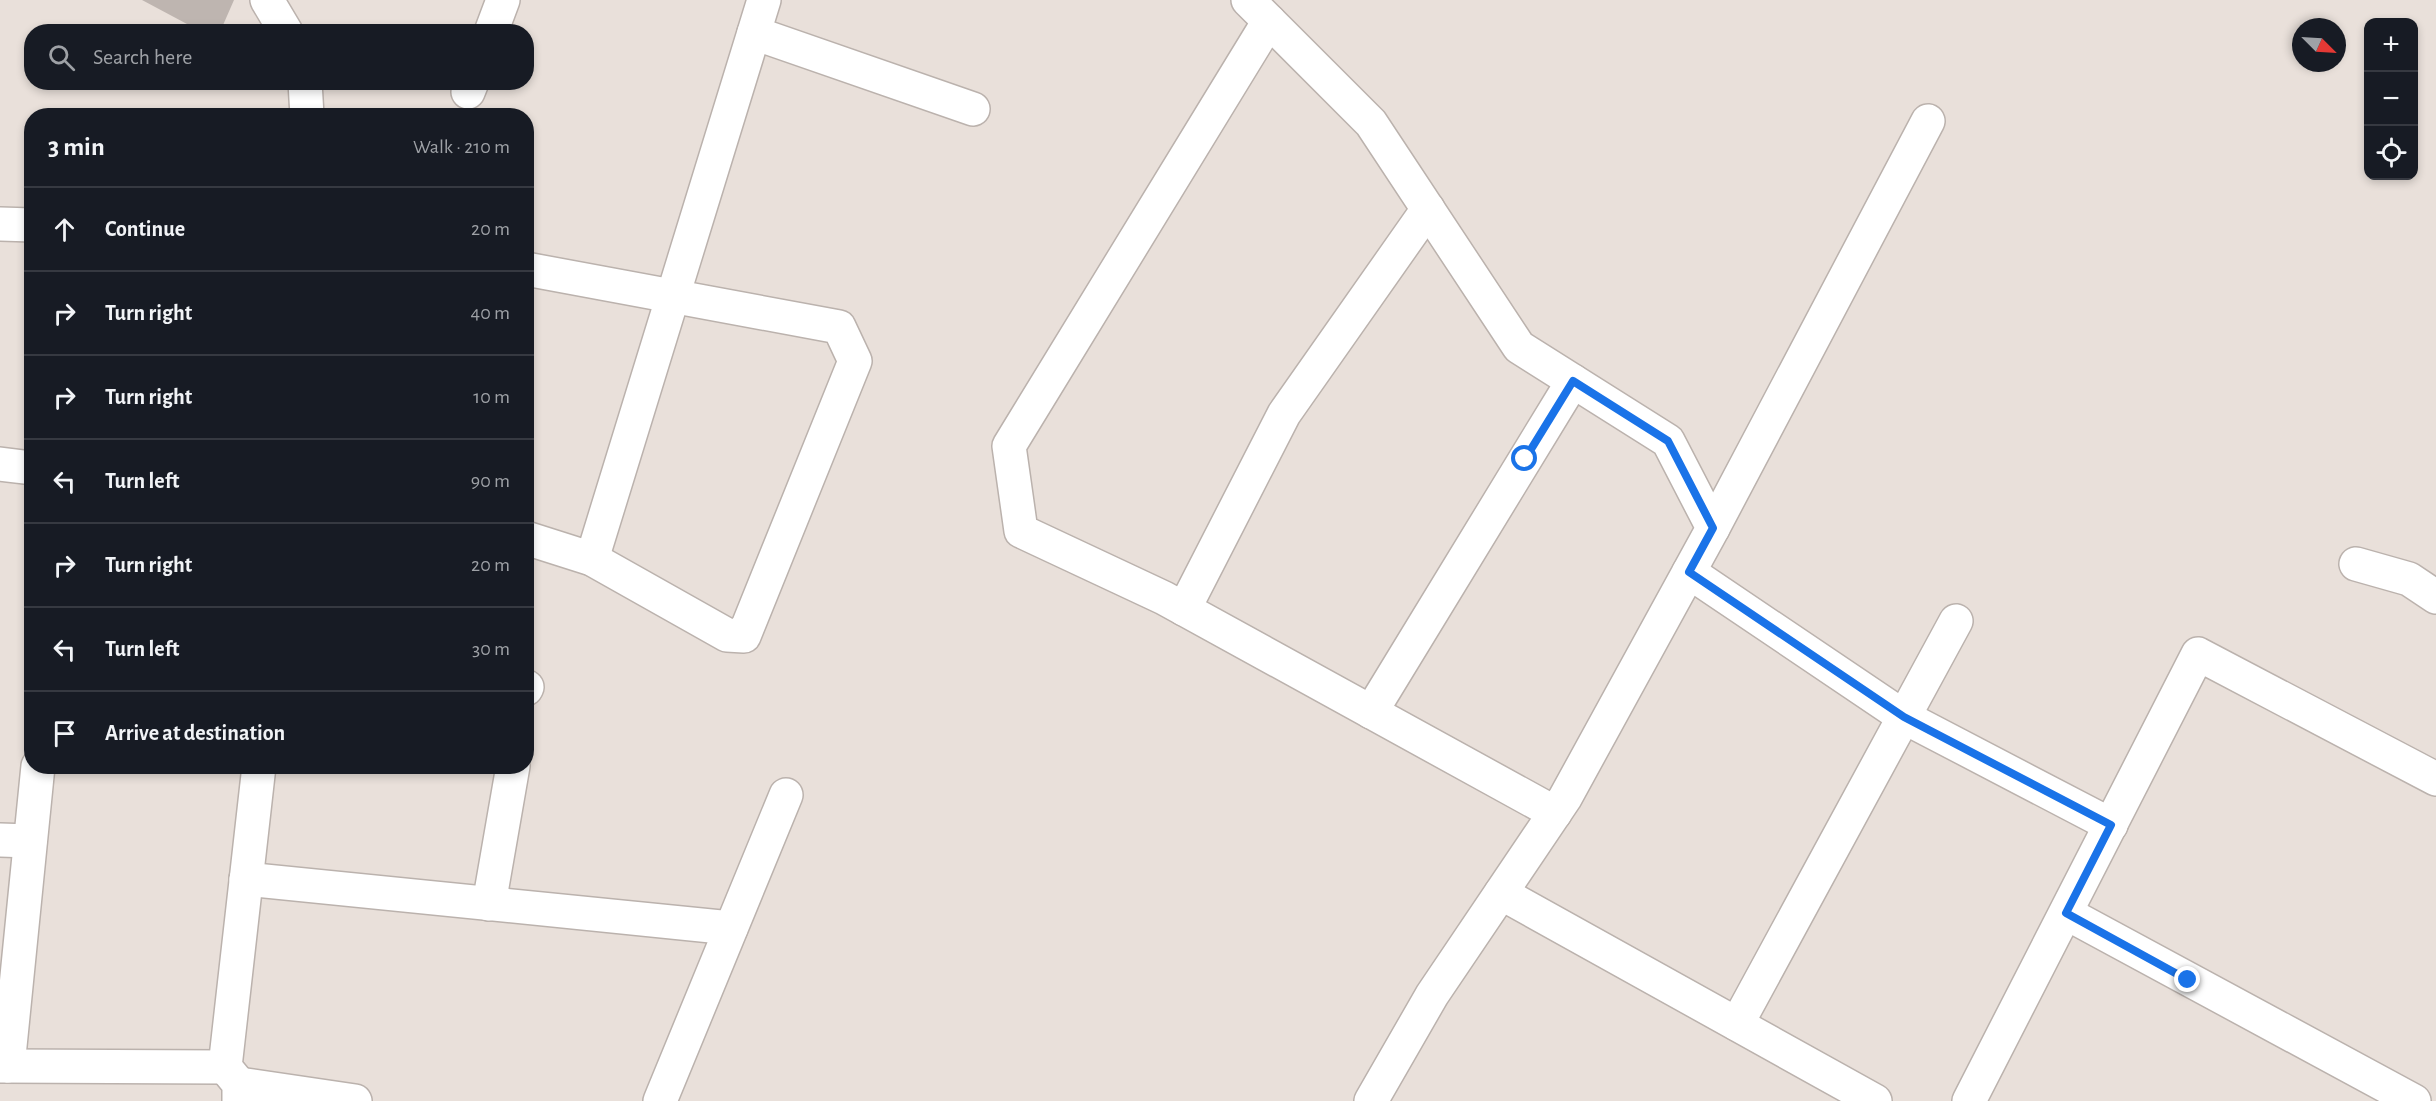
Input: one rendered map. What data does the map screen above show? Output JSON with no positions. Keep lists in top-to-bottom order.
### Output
{
  "north": "bottom right",
  "page": {
    "map_buttons": ["+", "−"],
    "search": "Search here",
    "heading": ["3 min", "Walk · 210 m"],
    "list": [
      ["Continue", "20 m"],
      ["Turn right", "40 m"],
      ["Turn right", "10 m"],
      ["Turn left", "90 m"],
      ["Turn right", "20 m"],
      ["Turn left", "30 m"],
      "Arrive at destination"
    ]
  }
}
